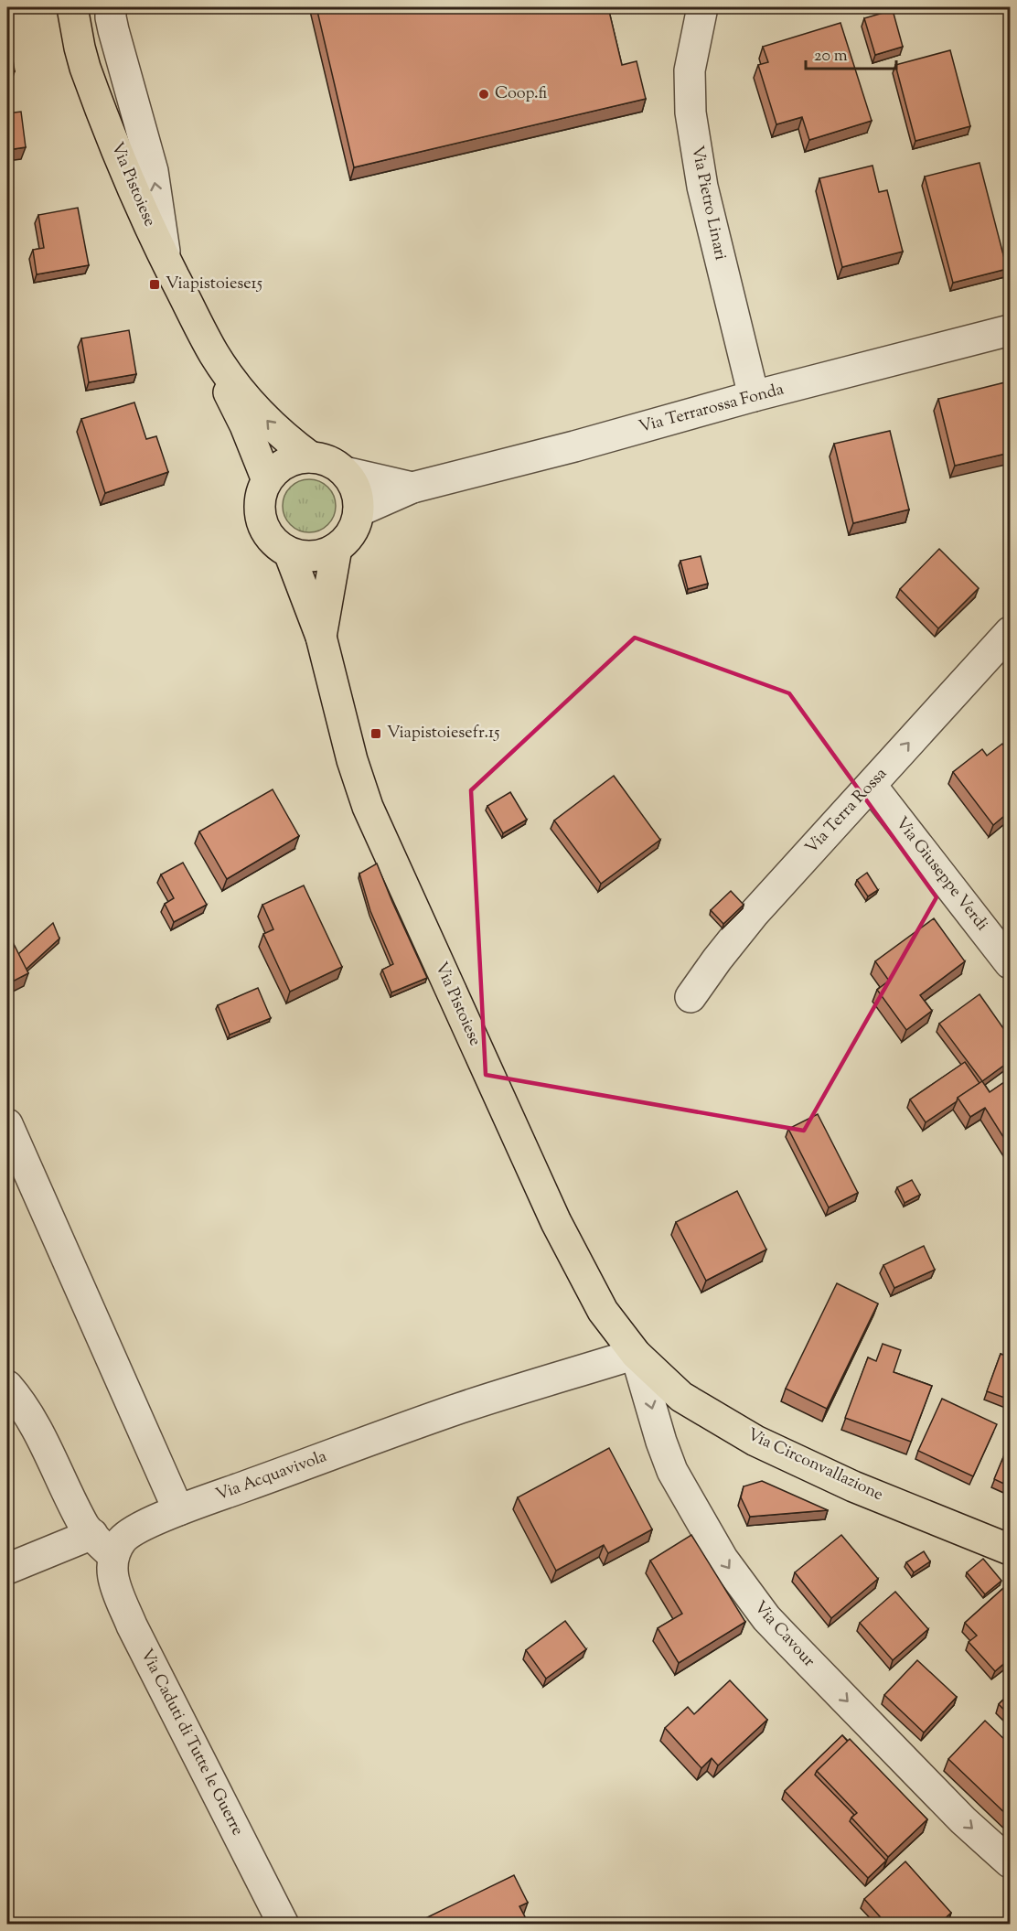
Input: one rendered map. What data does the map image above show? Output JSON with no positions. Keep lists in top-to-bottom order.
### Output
{
  "streets": {
    "main road": ["Via Pistoiese", "Via Circonvallazione"],
    "street": [
      "Via Pietro Linari",
      "Via Terrarossa Fonda",
      "Via Terra Rossa",
      "Via Giuseppe Verdi",
      "Via Acquavivola",
      "Via Cavour",
      "Via Caduti di Tutte le Guerre"
    ]
  },
  "crossings": [
    ["Via Pistoiese", "Via Terrarossa Fonda"],
    ["Via Pistoiese", "Via Circonvallazione"],
    ["Via Pistoiese", "Via Acquavivola"],
    ["Via Pistoiese", "Via Cavour"],
    ["Via Pietro Linari", "Via Terrarossa Fonda"],
    ["Via Terra Rossa", "Via Giuseppe Verdi"],
    ["Via Circonvallazione", "Via Acquavivola"],
    ["Via Circonvallazione", "Via Cavour"],
    ["Via Acquavivola", "Via Cavour"],
    ["Via Acquavivola", "Via Caduti di Tutte le Guerre"]
  ],
  "one_way": ["Via Terra Rossa", "Via Cavour"],
  "places": {
    "other": ["Coop.fi"],
    "transit": ["Viapistoiese15", "Viapistoiesefr.15"]
  },
  "scale_bar": "20 m"
}
